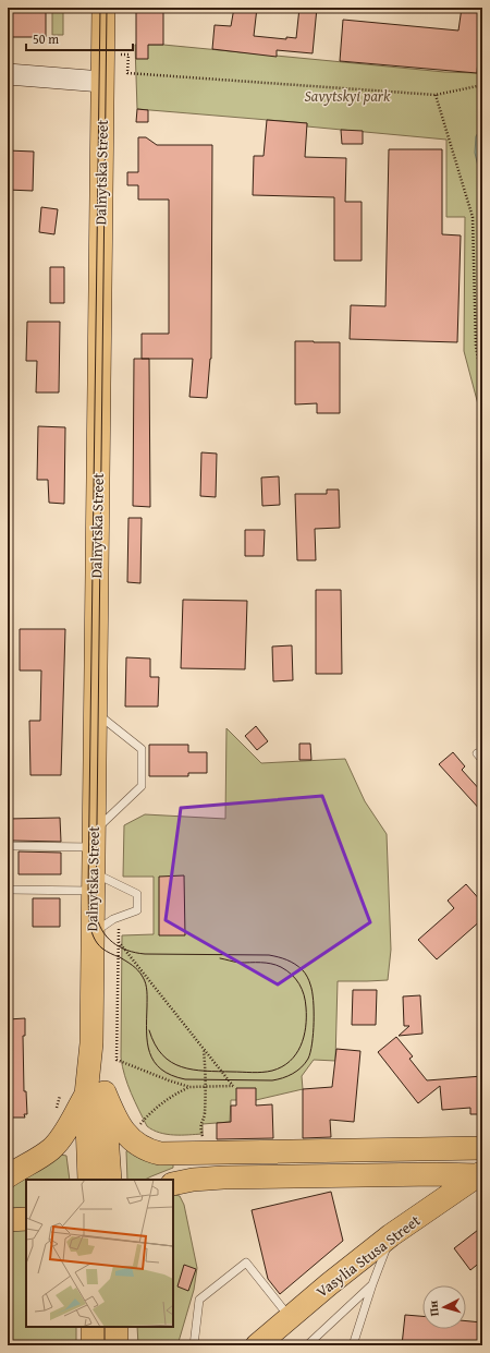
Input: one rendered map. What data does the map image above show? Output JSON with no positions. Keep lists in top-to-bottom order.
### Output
{
  "streets": {
    "main road": ["Dalnytska Street", "Vasylia Stusa Street"]
  },
  "parks": ["Savytskyi park"],
  "scale_bar": "50 m",
  "north": "left"
}
